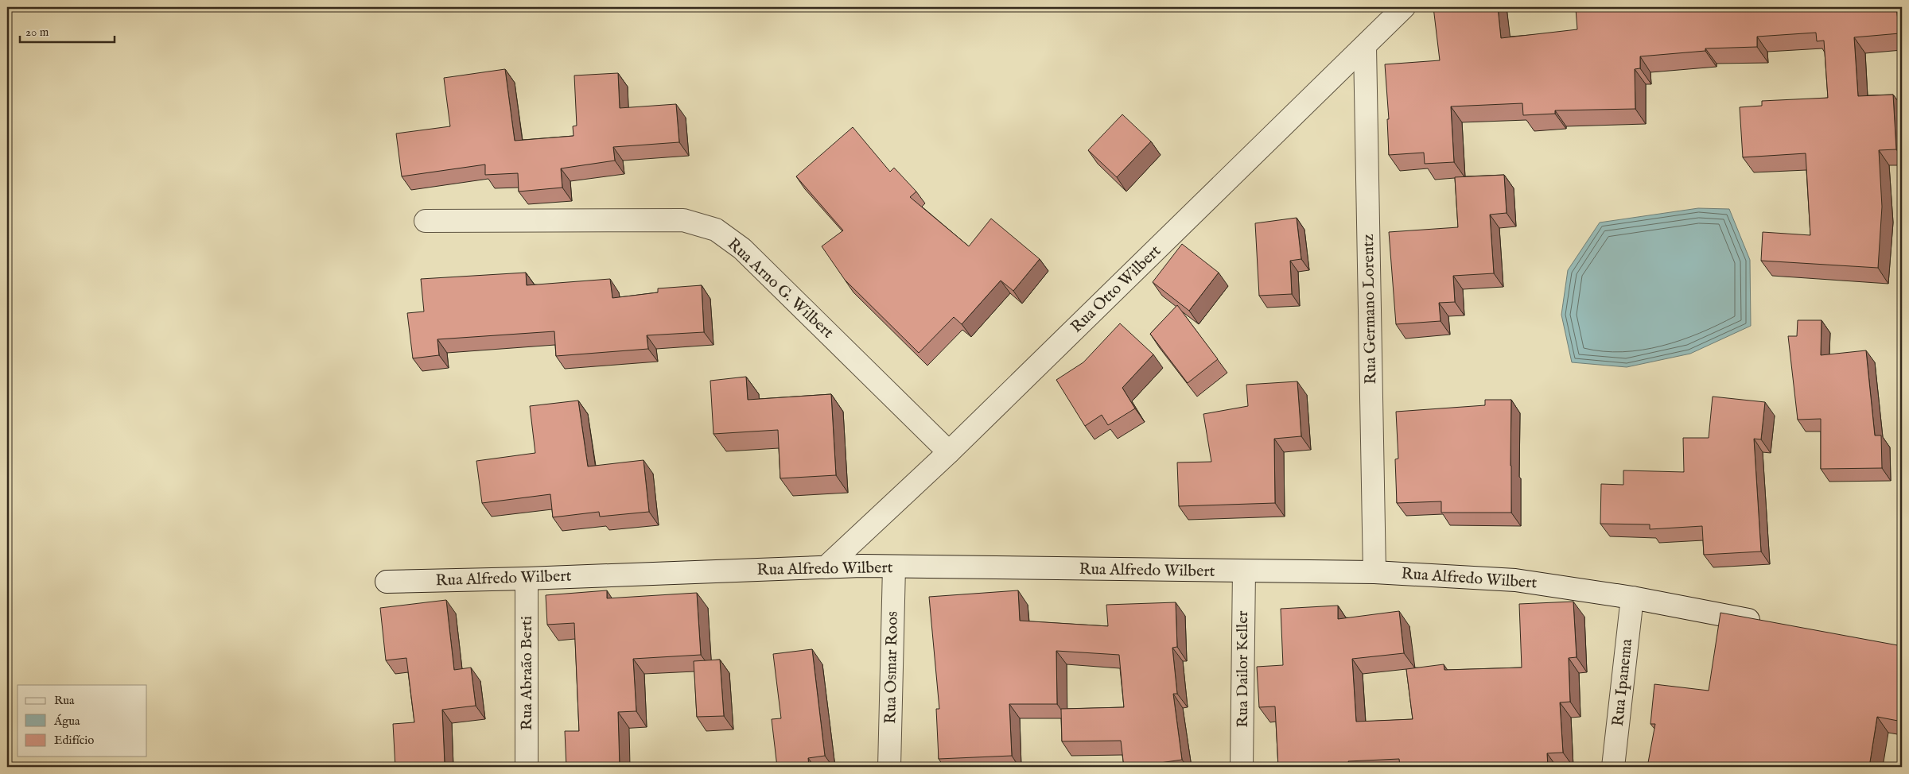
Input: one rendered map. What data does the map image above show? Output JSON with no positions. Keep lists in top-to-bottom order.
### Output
{
  "streets": {
    "street": [
      "Rua Arno G. Wilbert",
      "Rua Otto Wilbert",
      "Rua Germano Lorentz",
      "Rua Alfredo Wilbert",
      "Rua Osmar Roos",
      "Rua Dailor Keller",
      "Rua Abraão Berti",
      "Rua Ipanema"
    ]
  },
  "crossings": [
    ["Rua Arno G. Wilbert", "Rua Otto Wilbert"],
    ["Rua Otto Wilbert", "Rua Germano Lorentz"],
    ["Rua Otto Wilbert", "Rua Alfredo Wilbert"],
    ["Rua Germano Lorentz", "Rua Alfredo Wilbert"],
    ["Rua Alfredo Wilbert", "Rua Osmar Roos"],
    ["Rua Alfredo Wilbert", "Rua Dailor Keller"],
    ["Rua Alfredo Wilbert", "Rua Abraão Berti"],
    ["Rua Alfredo Wilbert", "Rua Ipanema"]
  ],
  "legend": ["Rua", "Água", "Edifício"],
  "scale_bar": "20 m"
}
